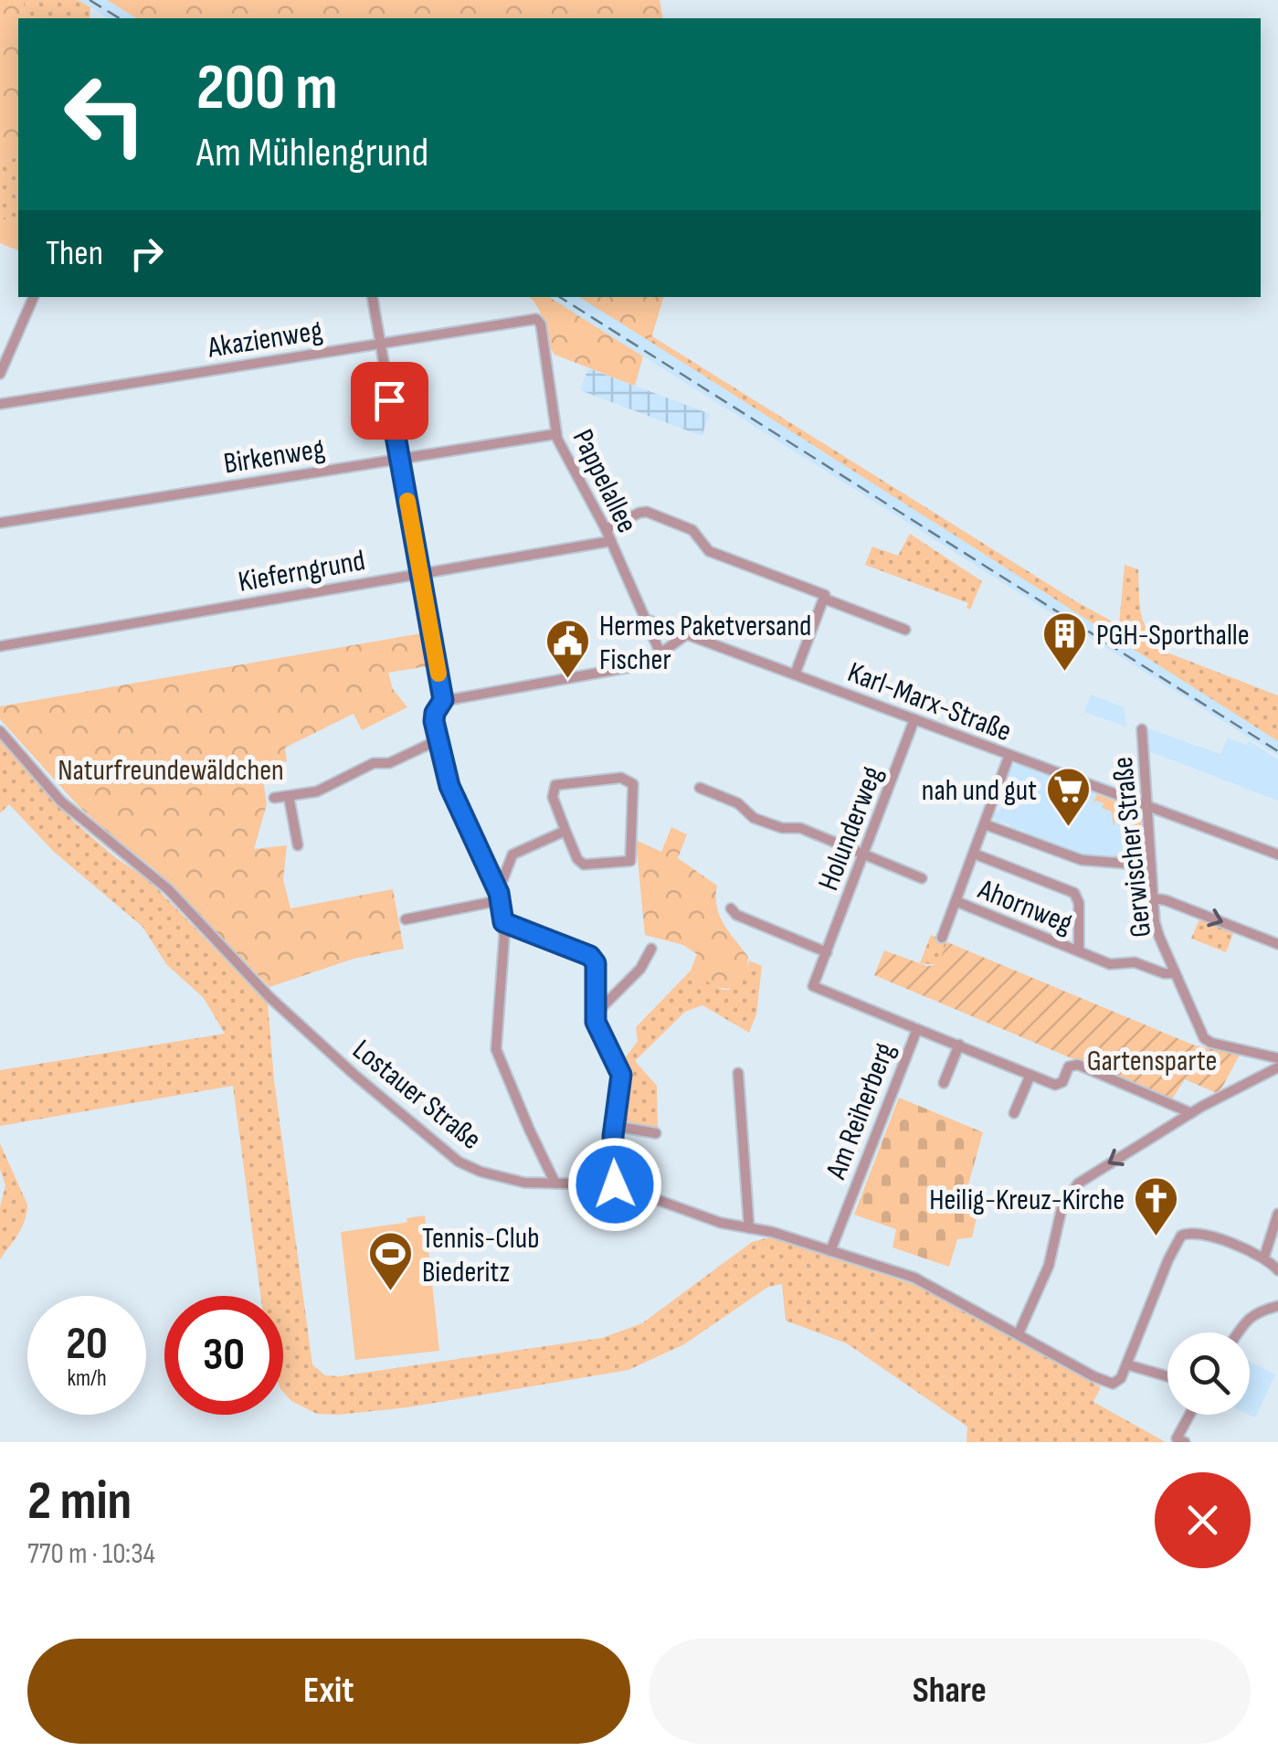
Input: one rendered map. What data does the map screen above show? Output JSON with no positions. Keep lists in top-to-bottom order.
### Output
{
  "streets": {
    "street": [
      "Akazienweg",
      "Birkenweg",
      "Pappelallee",
      "Kieferngrund",
      "Karl-Marx-Straße",
      "Holunderweg",
      "Gerwischer Straße",
      "Ahornweg",
      "Lostauer Straße",
      "Am Reiherberg"
    ]
  },
  "crossings": [
    ["Akazienweg", "Pappelallee"],
    ["Birkenweg", "Pappelallee"],
    ["Pappelallee", "Kieferngrund"],
    ["Pappelallee", "Karl-Marx-Straße"],
    ["Karl-Marx-Straße", "Holunderweg"],
    ["Karl-Marx-Straße", "Gerwischer Straße"],
    ["Karl-Marx-Straße", "Ahornweg"],
    ["Holunderweg", "Am Reiherberg"],
    ["Gerwischer Straße", "Ahornweg"],
    ["Lostauer Straße", "Am Reiherberg"]
  ],
  "parks": ["Naturfreundewäldchen", "Gartensparte"],
  "places": {
    "building": ["PGH-Sporthalle"],
    "public building": ["Hermes Paketversand Fischer"],
    "supermarket": ["nah und gut"],
    "church": ["Heilig-Kreuz-Kirche"],
    "sports": ["Tennis-Club Biederitz"]
  },
  "page": {
    "turn": ["200 m", "Am Mühlengrund"],
    "then": "Then",
    "speed": "20 km/h",
    "limit": "30",
    "heading": ["2 min", "770 m · 10:34"],
    "buttons": ["Exit", "Share"]
  }
}
